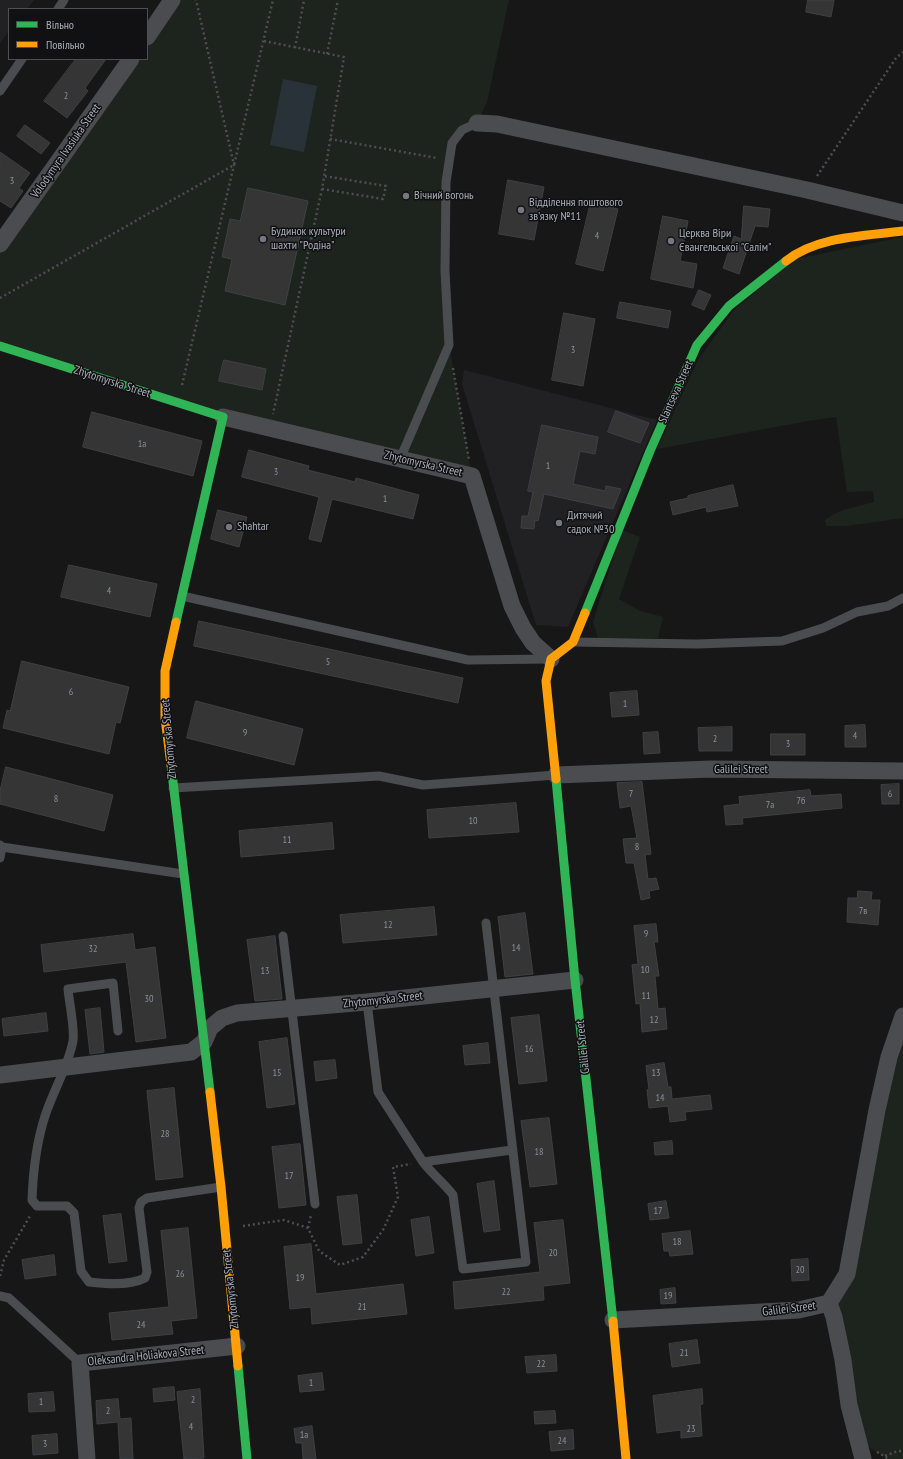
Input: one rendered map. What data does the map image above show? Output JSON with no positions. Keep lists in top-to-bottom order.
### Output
{
  "streets": {
    "street": [
      "Volodymyra Ivasiuka Street",
      "Zhytomyrska Street",
      "Slantseva Street",
      "Galilei Street",
      "Oleksandra Holiakova Street"
    ]
  },
  "crossings": [
    ["Zhytomyrska Street", "Galilei Street"],
    ["Zhytomyrska Street", "Oleksandra Holiakova Street"]
  ],
  "places": [
    "Вічний вогонь",
    "Відділення поштового зв'язку №11",
    "Будинок культури шахти \"Родіна\"",
    "Церква Віри Євангельської \"Салім\"",
    "Дитячий садок №30",
    "Shahtar"
  ],
  "house_numbers": [
    "2",
    "3",
    "4",
    "3",
    "1а",
    "1",
    "3",
    "1",
    "4",
    "5",
    "6",
    "1",
    "9",
    "4",
    "2",
    "3",
    "7",
    "6",
    "8",
    "7б",
    "7а",
    "10",
    "11",
    "8",
    "7в",
    "12",
    "9",
    "14",
    "32",
    "10",
    "13",
    "11",
    "30",
    "12",
    "16",
    "15",
    "13",
    "14",
    "28",
    "18",
    "17",
    "17",
    "18",
    "20",
    "20",
    "26",
    "19",
    "22",
    "19",
    "21",
    "24",
    "21",
    "22",
    "1",
    "2",
    "1",
    "2",
    "4",
    "23",
    "1а",
    "24",
    "3"
  ],
  "legend": ["Вільно", "Повільно"]
}
